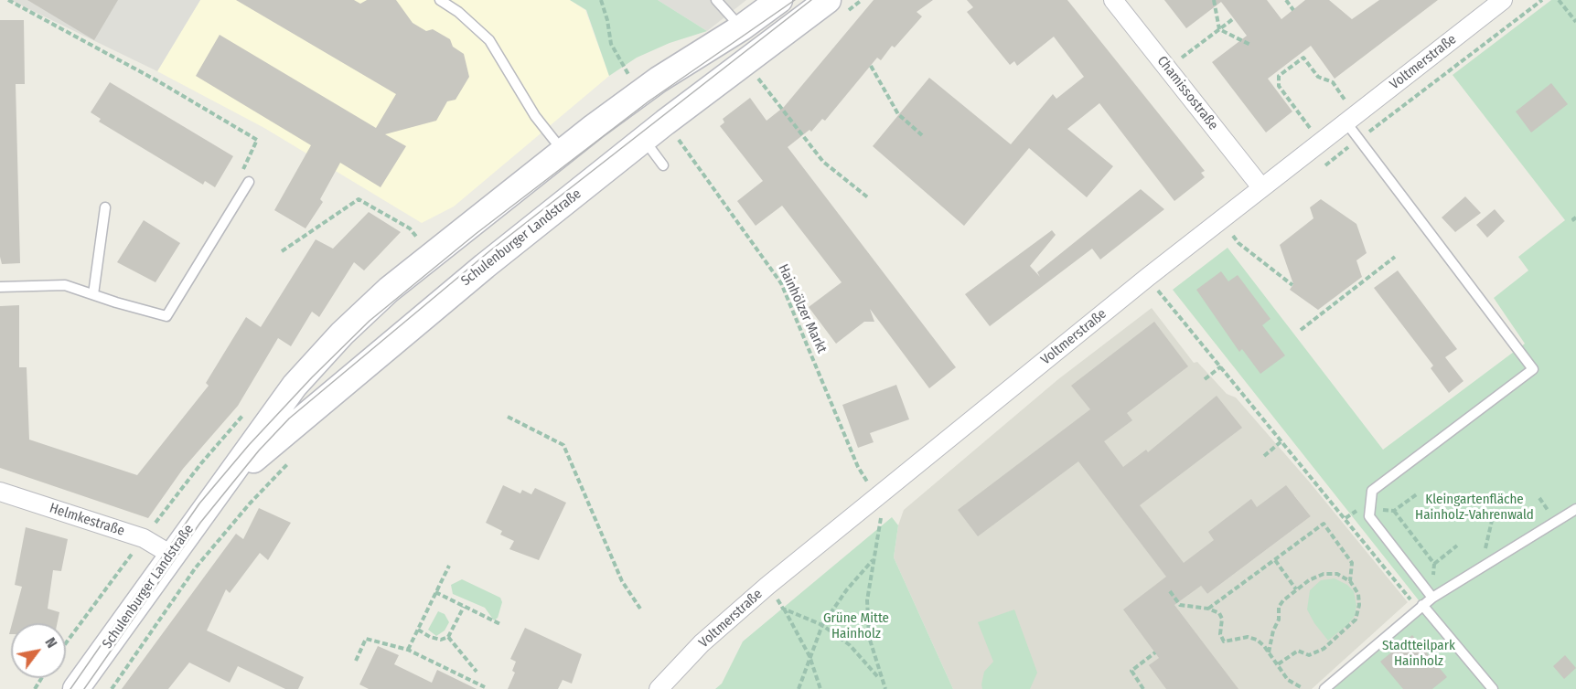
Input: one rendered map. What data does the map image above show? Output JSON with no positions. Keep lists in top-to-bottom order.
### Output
{
  "streets": {
    "main road": ["Schulenburger Landstraße"],
    "street": ["Voltmerstraße", "Chamissostraße", "Helmkestraße"],
    "path": ["Hainhölzer Markt"]
  },
  "crossings": [
    ["Voltmerstraße", "Chamissostraße"],
    ["Voltmerstraße", "Hainhölzer Markt"],
    ["Schulenburger Landstraße", "Hainhölzer Markt"],
    ["Schulenburger Landstraße", "Helmkestraße"]
  ],
  "parks": ["Kleingartenfläche Hainholz-Vahrenwald", "Grüne Mitte Hainholz", "Stadtteilpark Hainholz"],
  "north": "top right"
}
